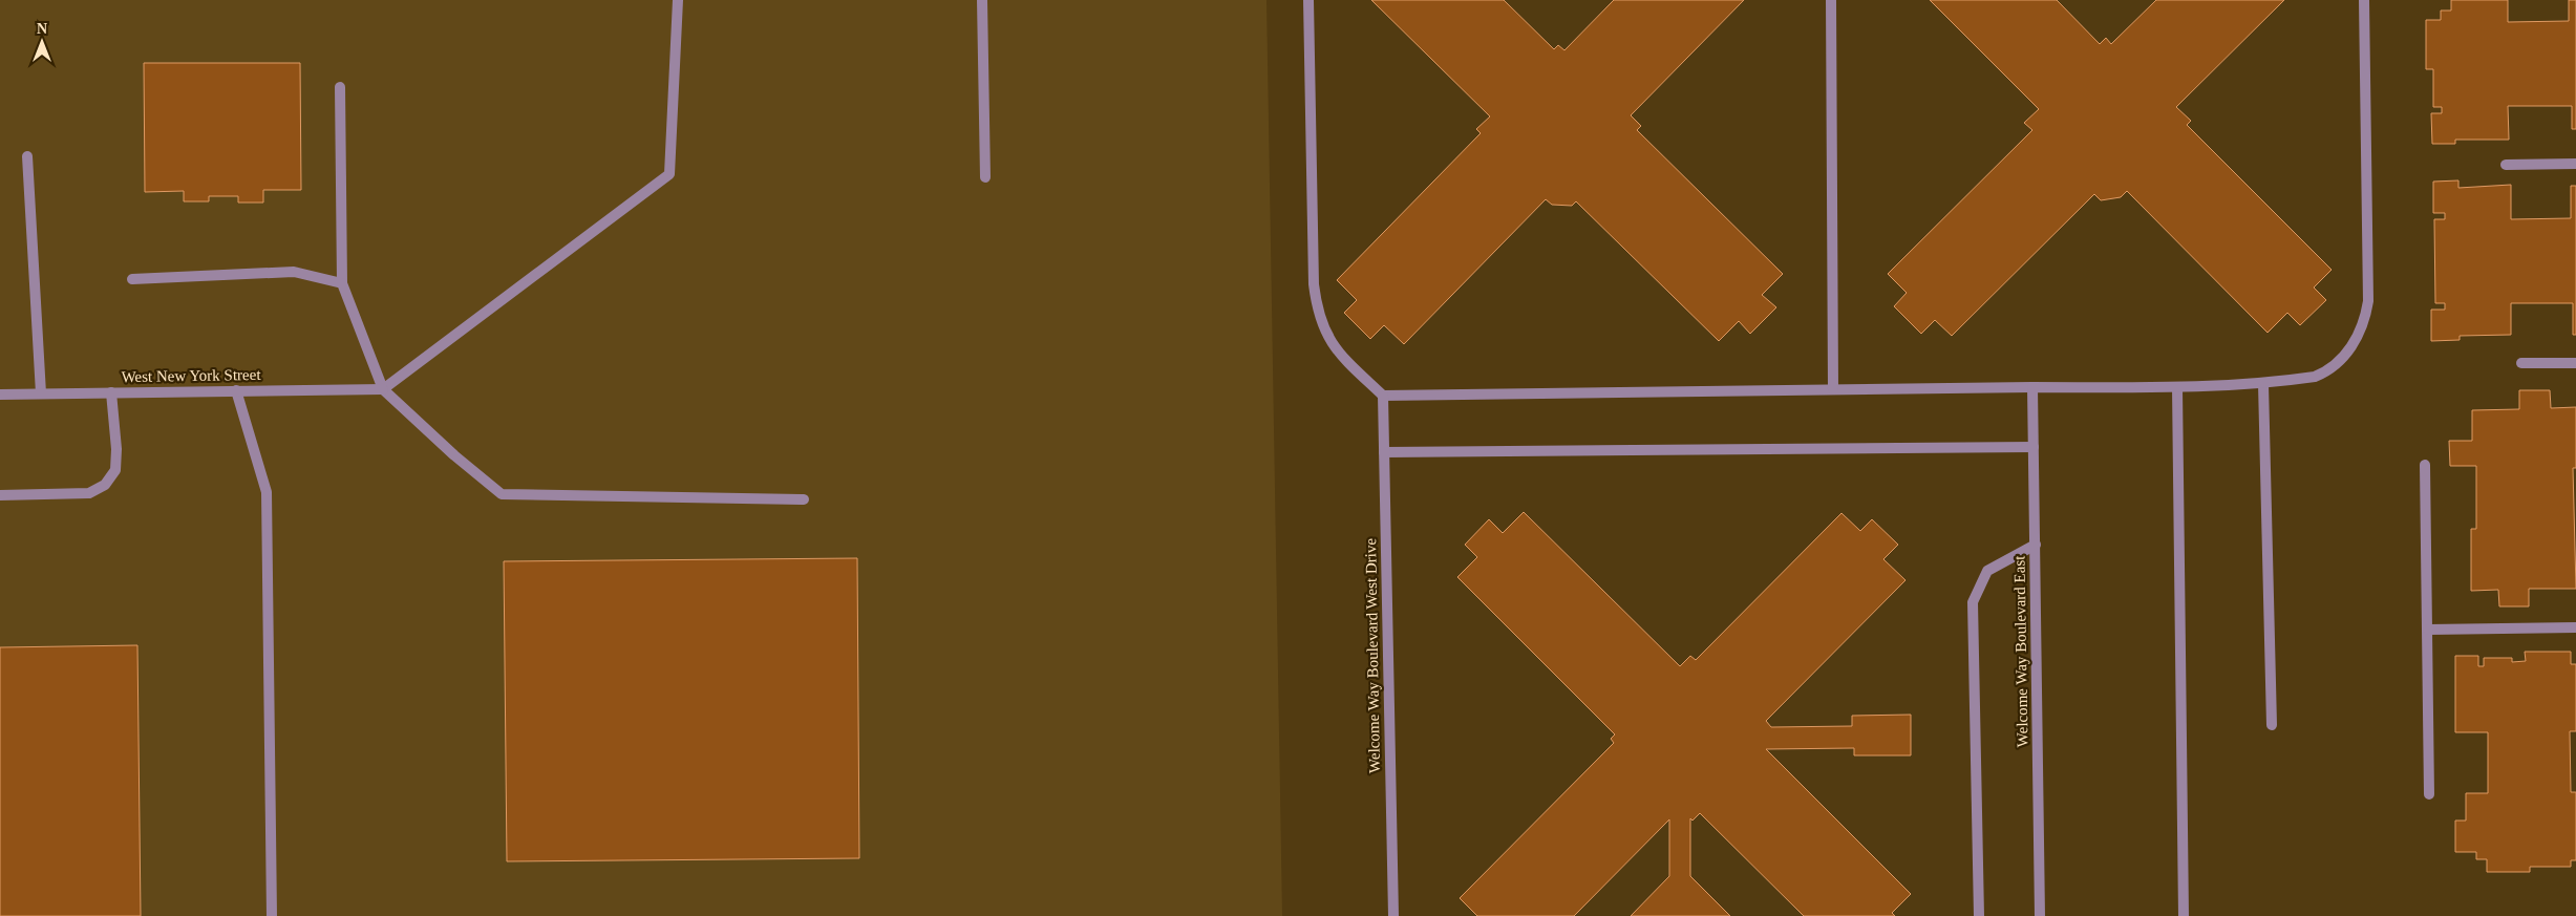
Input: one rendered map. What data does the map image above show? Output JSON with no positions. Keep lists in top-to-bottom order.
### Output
{
  "streets": {
    "street": ["West New York Street", "Welcome Way Boulevard East", "Welcome Way Boulevard West Drive"]
  },
  "north": "top"
}
